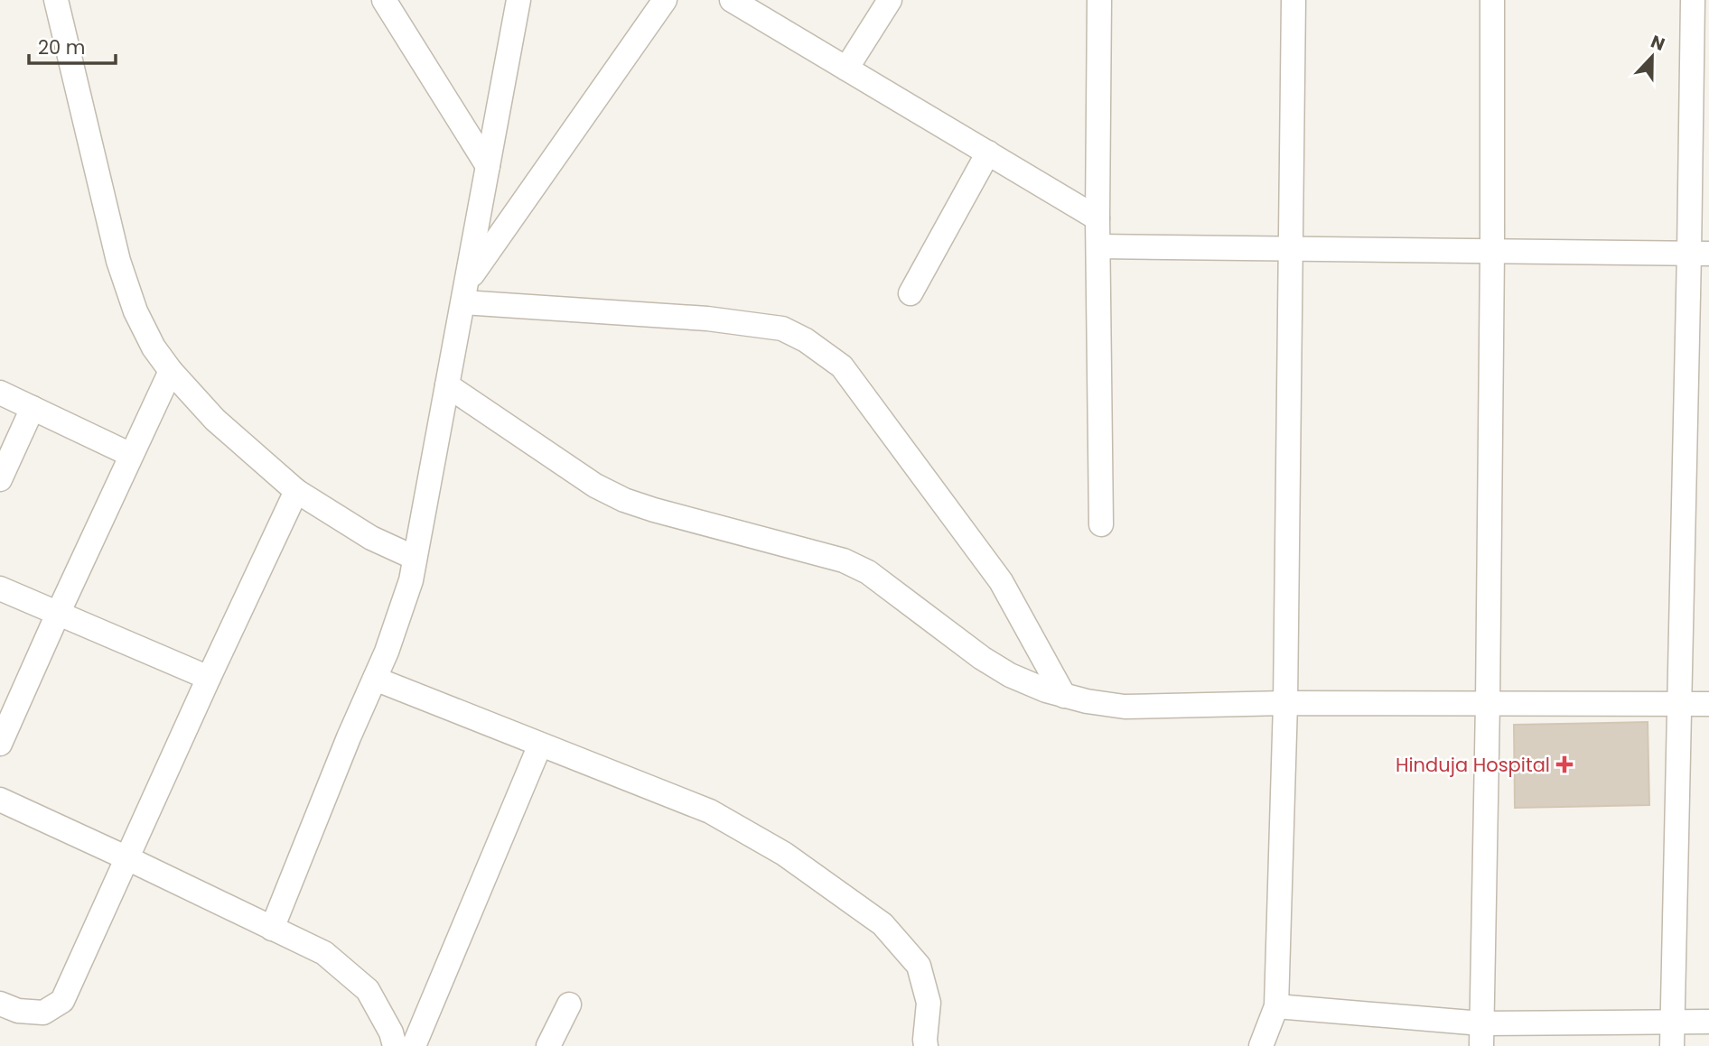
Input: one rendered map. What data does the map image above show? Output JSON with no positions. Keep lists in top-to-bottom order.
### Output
{
  "places": {
    "health": ["Hinduja Hospital"]
  },
  "scale_bar": "20 m",
  "north": "top"
}
